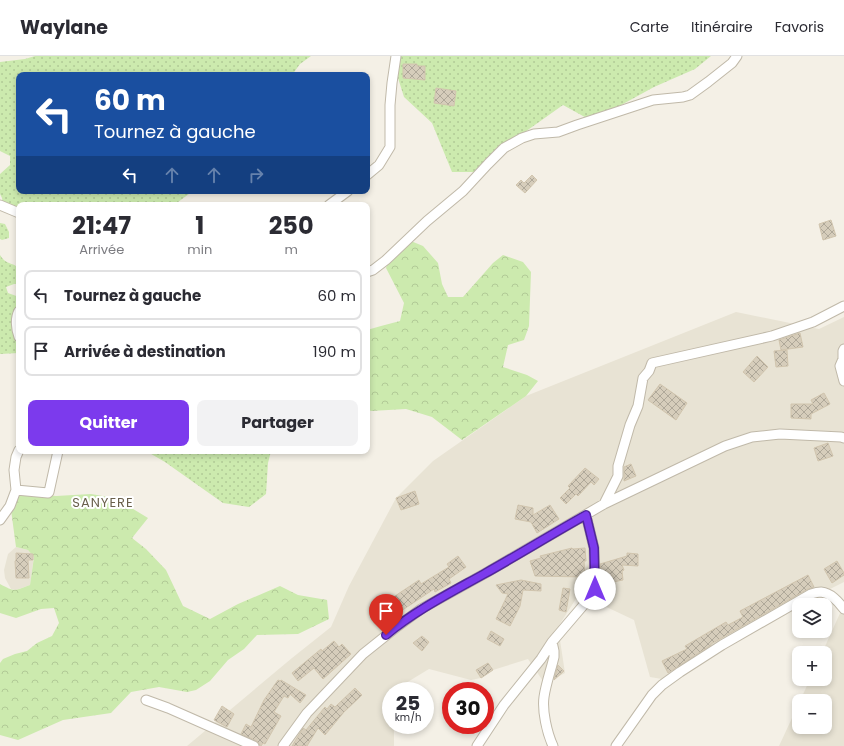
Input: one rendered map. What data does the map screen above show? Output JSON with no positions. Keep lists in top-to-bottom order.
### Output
{
  "districts": ["SANYERE"],
  "page": {
    "header": "Waylane",
    "nav": ["Carte", "Itinéraire", "Favoris"],
    "turn": ["60 m", "Tournez à gauche"],
    "eta": [
      "21:47",
      "Arrivée",
      "1",
      "min",
      "250",
      "m"
    ],
    "list": [
      {
        "name": "Tournez à gauche",
        "value": "60 m"
      },
      {
        "name": "Arrivée à destination",
        "value": "190 m"
      }
    ],
    "buttons": ["Quitter", "Partager"],
    "map_buttons": ["+", "−"],
    "speed": "25 km/h",
    "limit": "30"
  }
}
